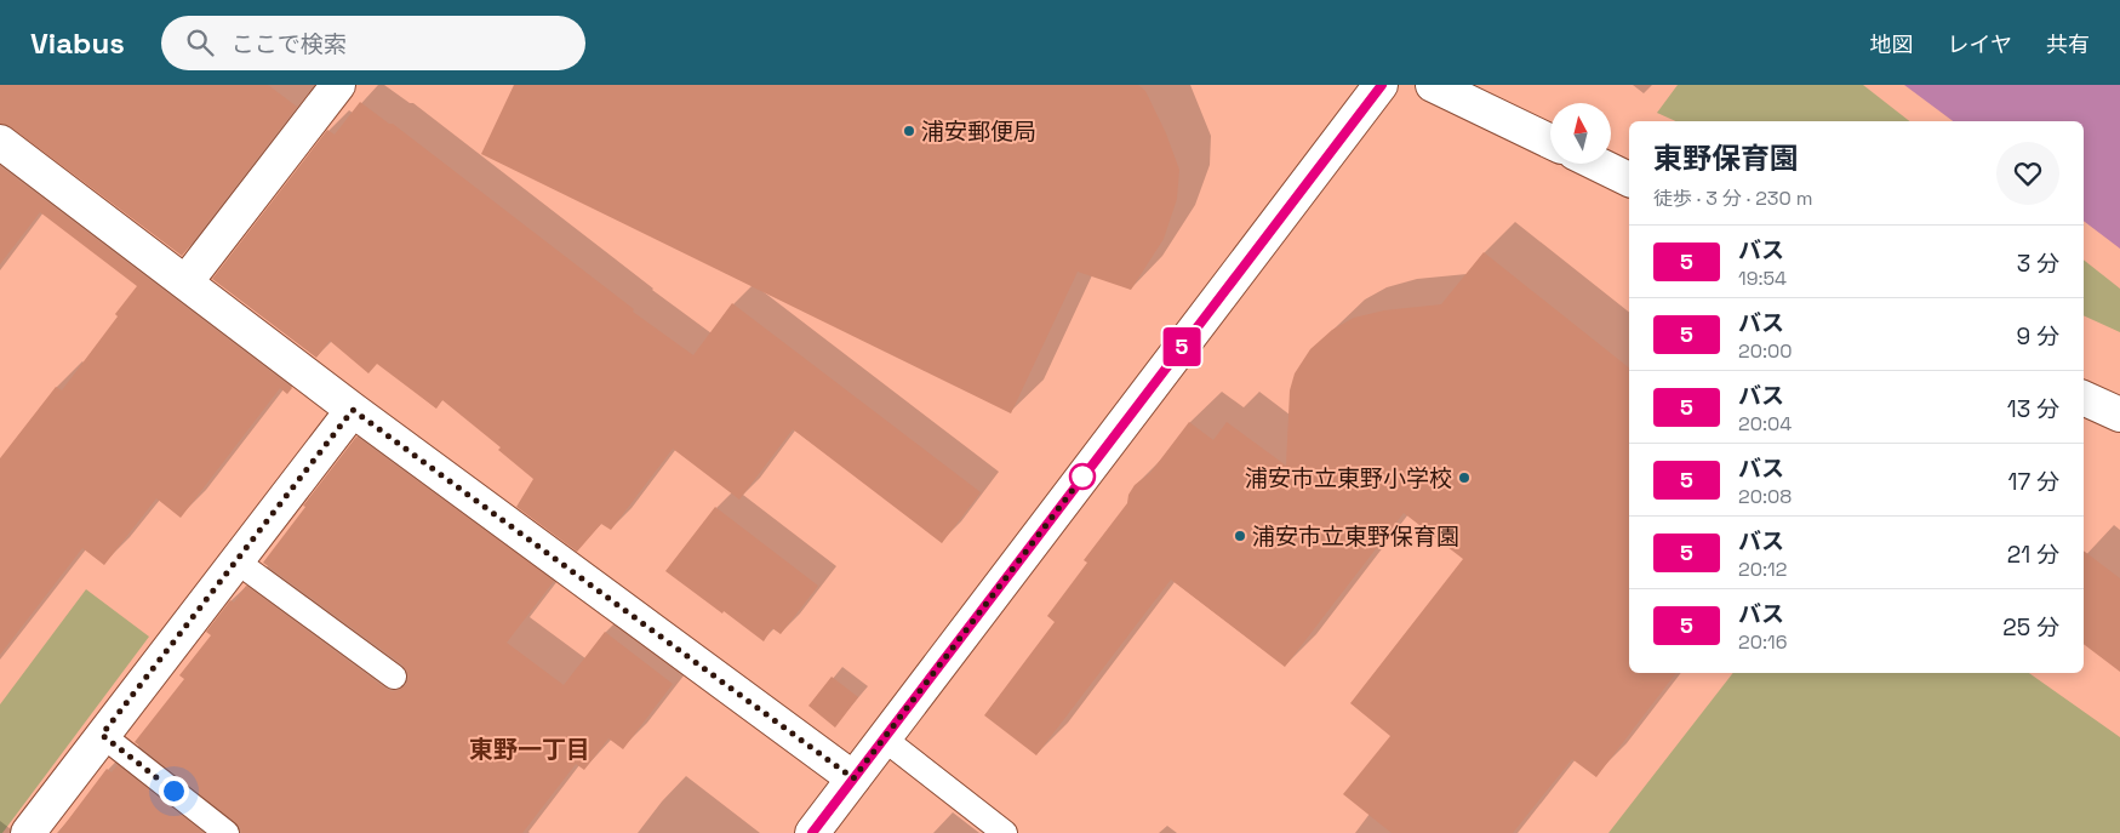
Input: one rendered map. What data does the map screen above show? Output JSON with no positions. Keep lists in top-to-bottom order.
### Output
{
  "districts": ["東野一丁目"],
  "places": ["浦安郵便局", "浦安市立東野小学校", "浦安市立東野保育園"],
  "lines": ["bus line 5"],
  "north": "top",
  "page": {
    "header": "Viabus",
    "search": "ここで検索",
    "nav": ["地図", "レイヤ", "共有"],
    "on_map": "5",
    "heading": ["東野保育園", "徒歩 · 3 分 · 230 m"],
    "list": [
      {
        "mark": "5",
        "name": "バス",
        "note": "19:54",
        "value": "3 分"
      },
      {
        "mark": "5",
        "name": "バス",
        "note": "20:00",
        "value": "9 分"
      },
      {
        "mark": "5",
        "name": "バス",
        "note": "20:04",
        "value": "13 分"
      },
      {
        "mark": "5",
        "name": "バス",
        "note": "20:08",
        "value": "17 分"
      },
      {
        "mark": "5",
        "name": "バス",
        "note": "20:12",
        "value": "21 分"
      },
      {
        "mark": "5",
        "name": "バス",
        "note": "20:16",
        "value": "25 分"
      }
    ]
  }
}
